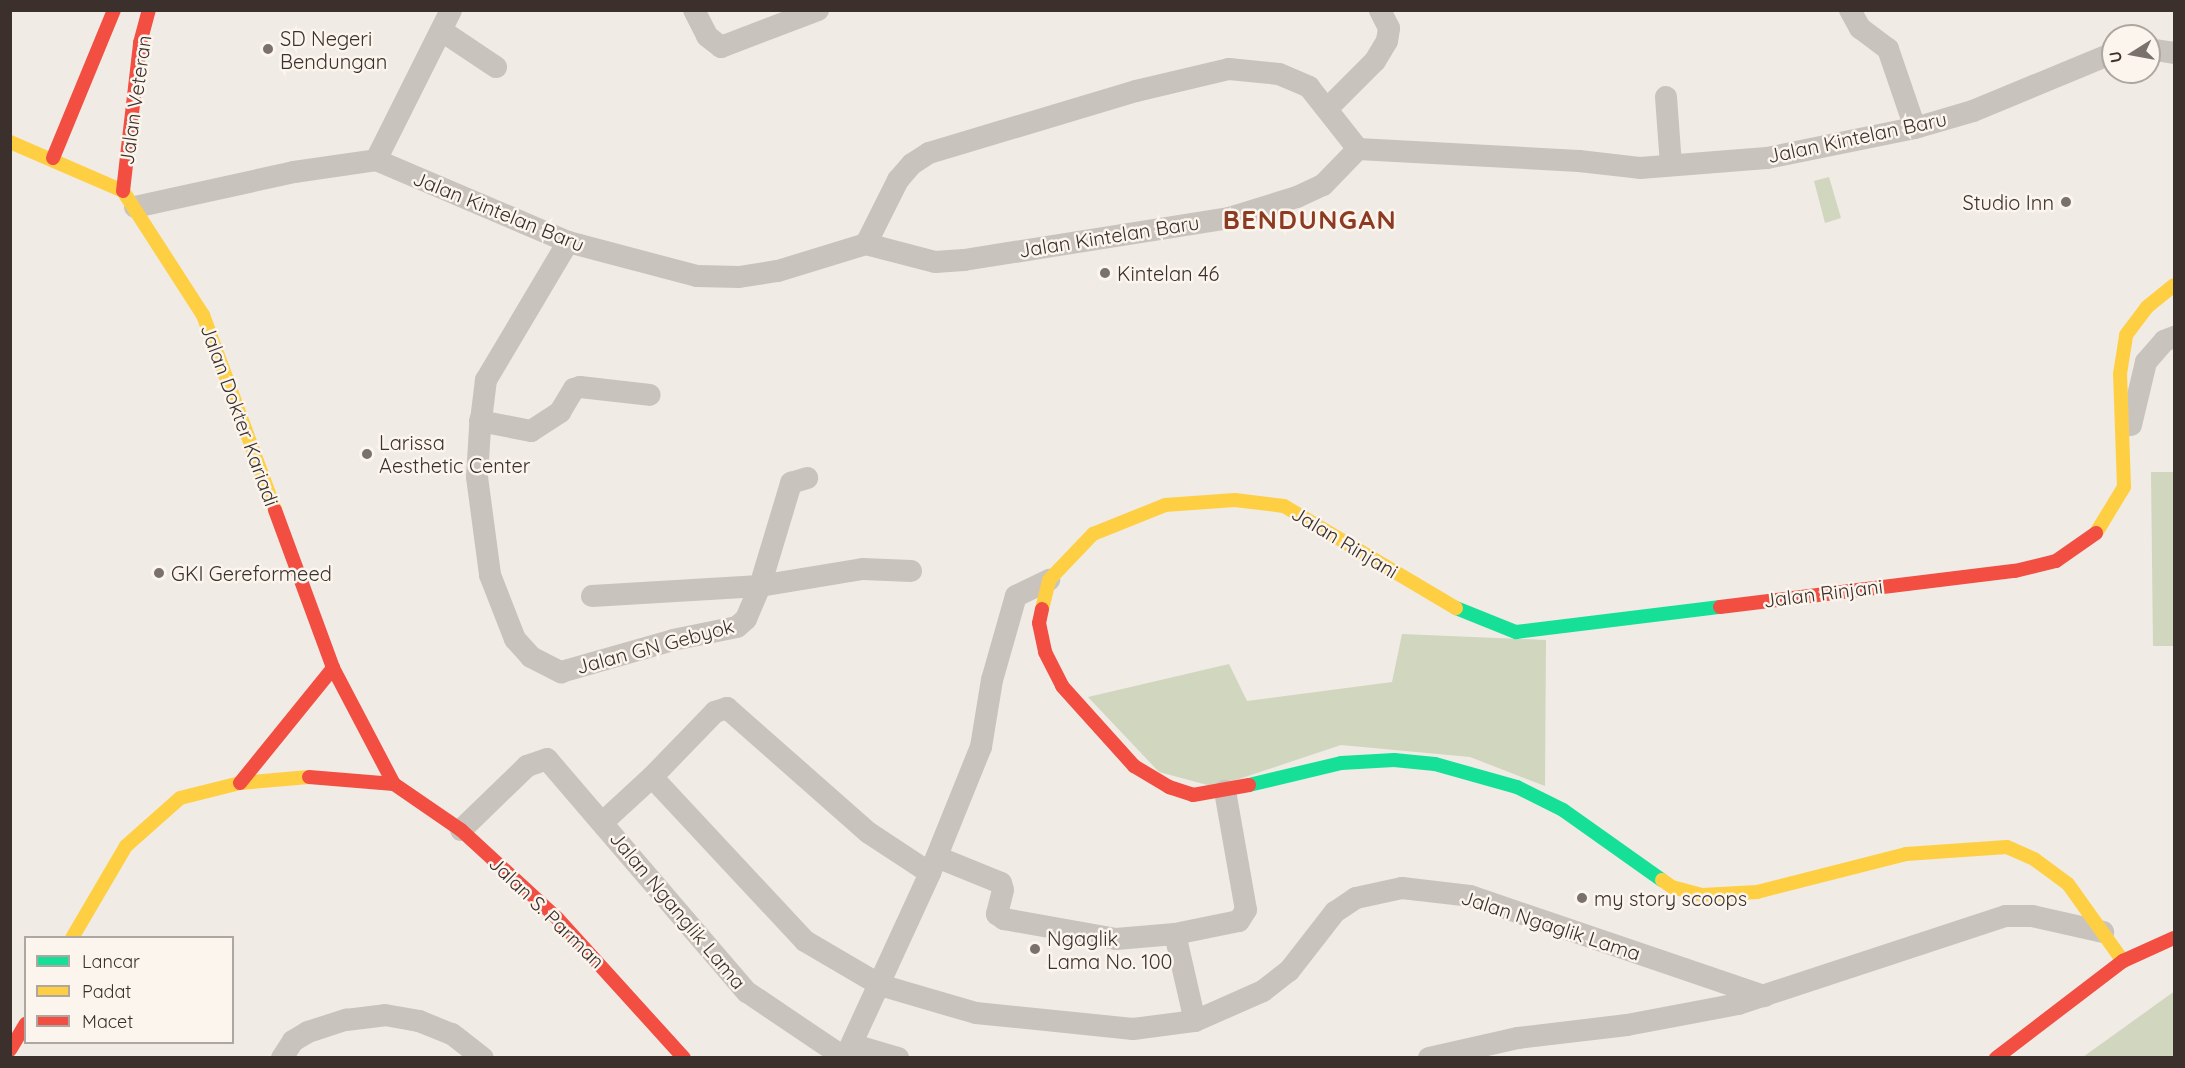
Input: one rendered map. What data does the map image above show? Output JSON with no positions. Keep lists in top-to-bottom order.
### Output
{
  "streets": {
    "main road": [
      "Jalan Veteran",
      "Jalan Dokter Kariadi",
      "Jalan Rinjani",
      "Jalan S. Parman"
    ],
    "street": [
      "Jalan Kintelan Baru",
      "Jalan GN Gebyok",
      "Jalan Nganglik Lama",
      "Jalan Ngaglik Lama"
    ]
  },
  "crossings": [
    ["Jalan Veteran", "Jalan Dokter Kariadi"],
    ["Jalan Kintelan Baru", "Jalan GN Gebyok"],
    ["Jalan Dokter Kariadi", "Jalan S. Parman"],
    ["Jalan Nganglik Lama", "Jalan S. Parman"]
  ],
  "districts": ["BENDUNGAN"],
  "places": [
    "SD Negeri Bendungan",
    "Studio Inn",
    "Kintelan 46",
    "Larissa Aesthetic Center",
    "GKI Gereformeed",
    "my story scoops",
    "Ngaglik Lama No. 100"
  ],
  "legend": ["Lancar", "Padat", "Macet"],
  "north": "left"
}
